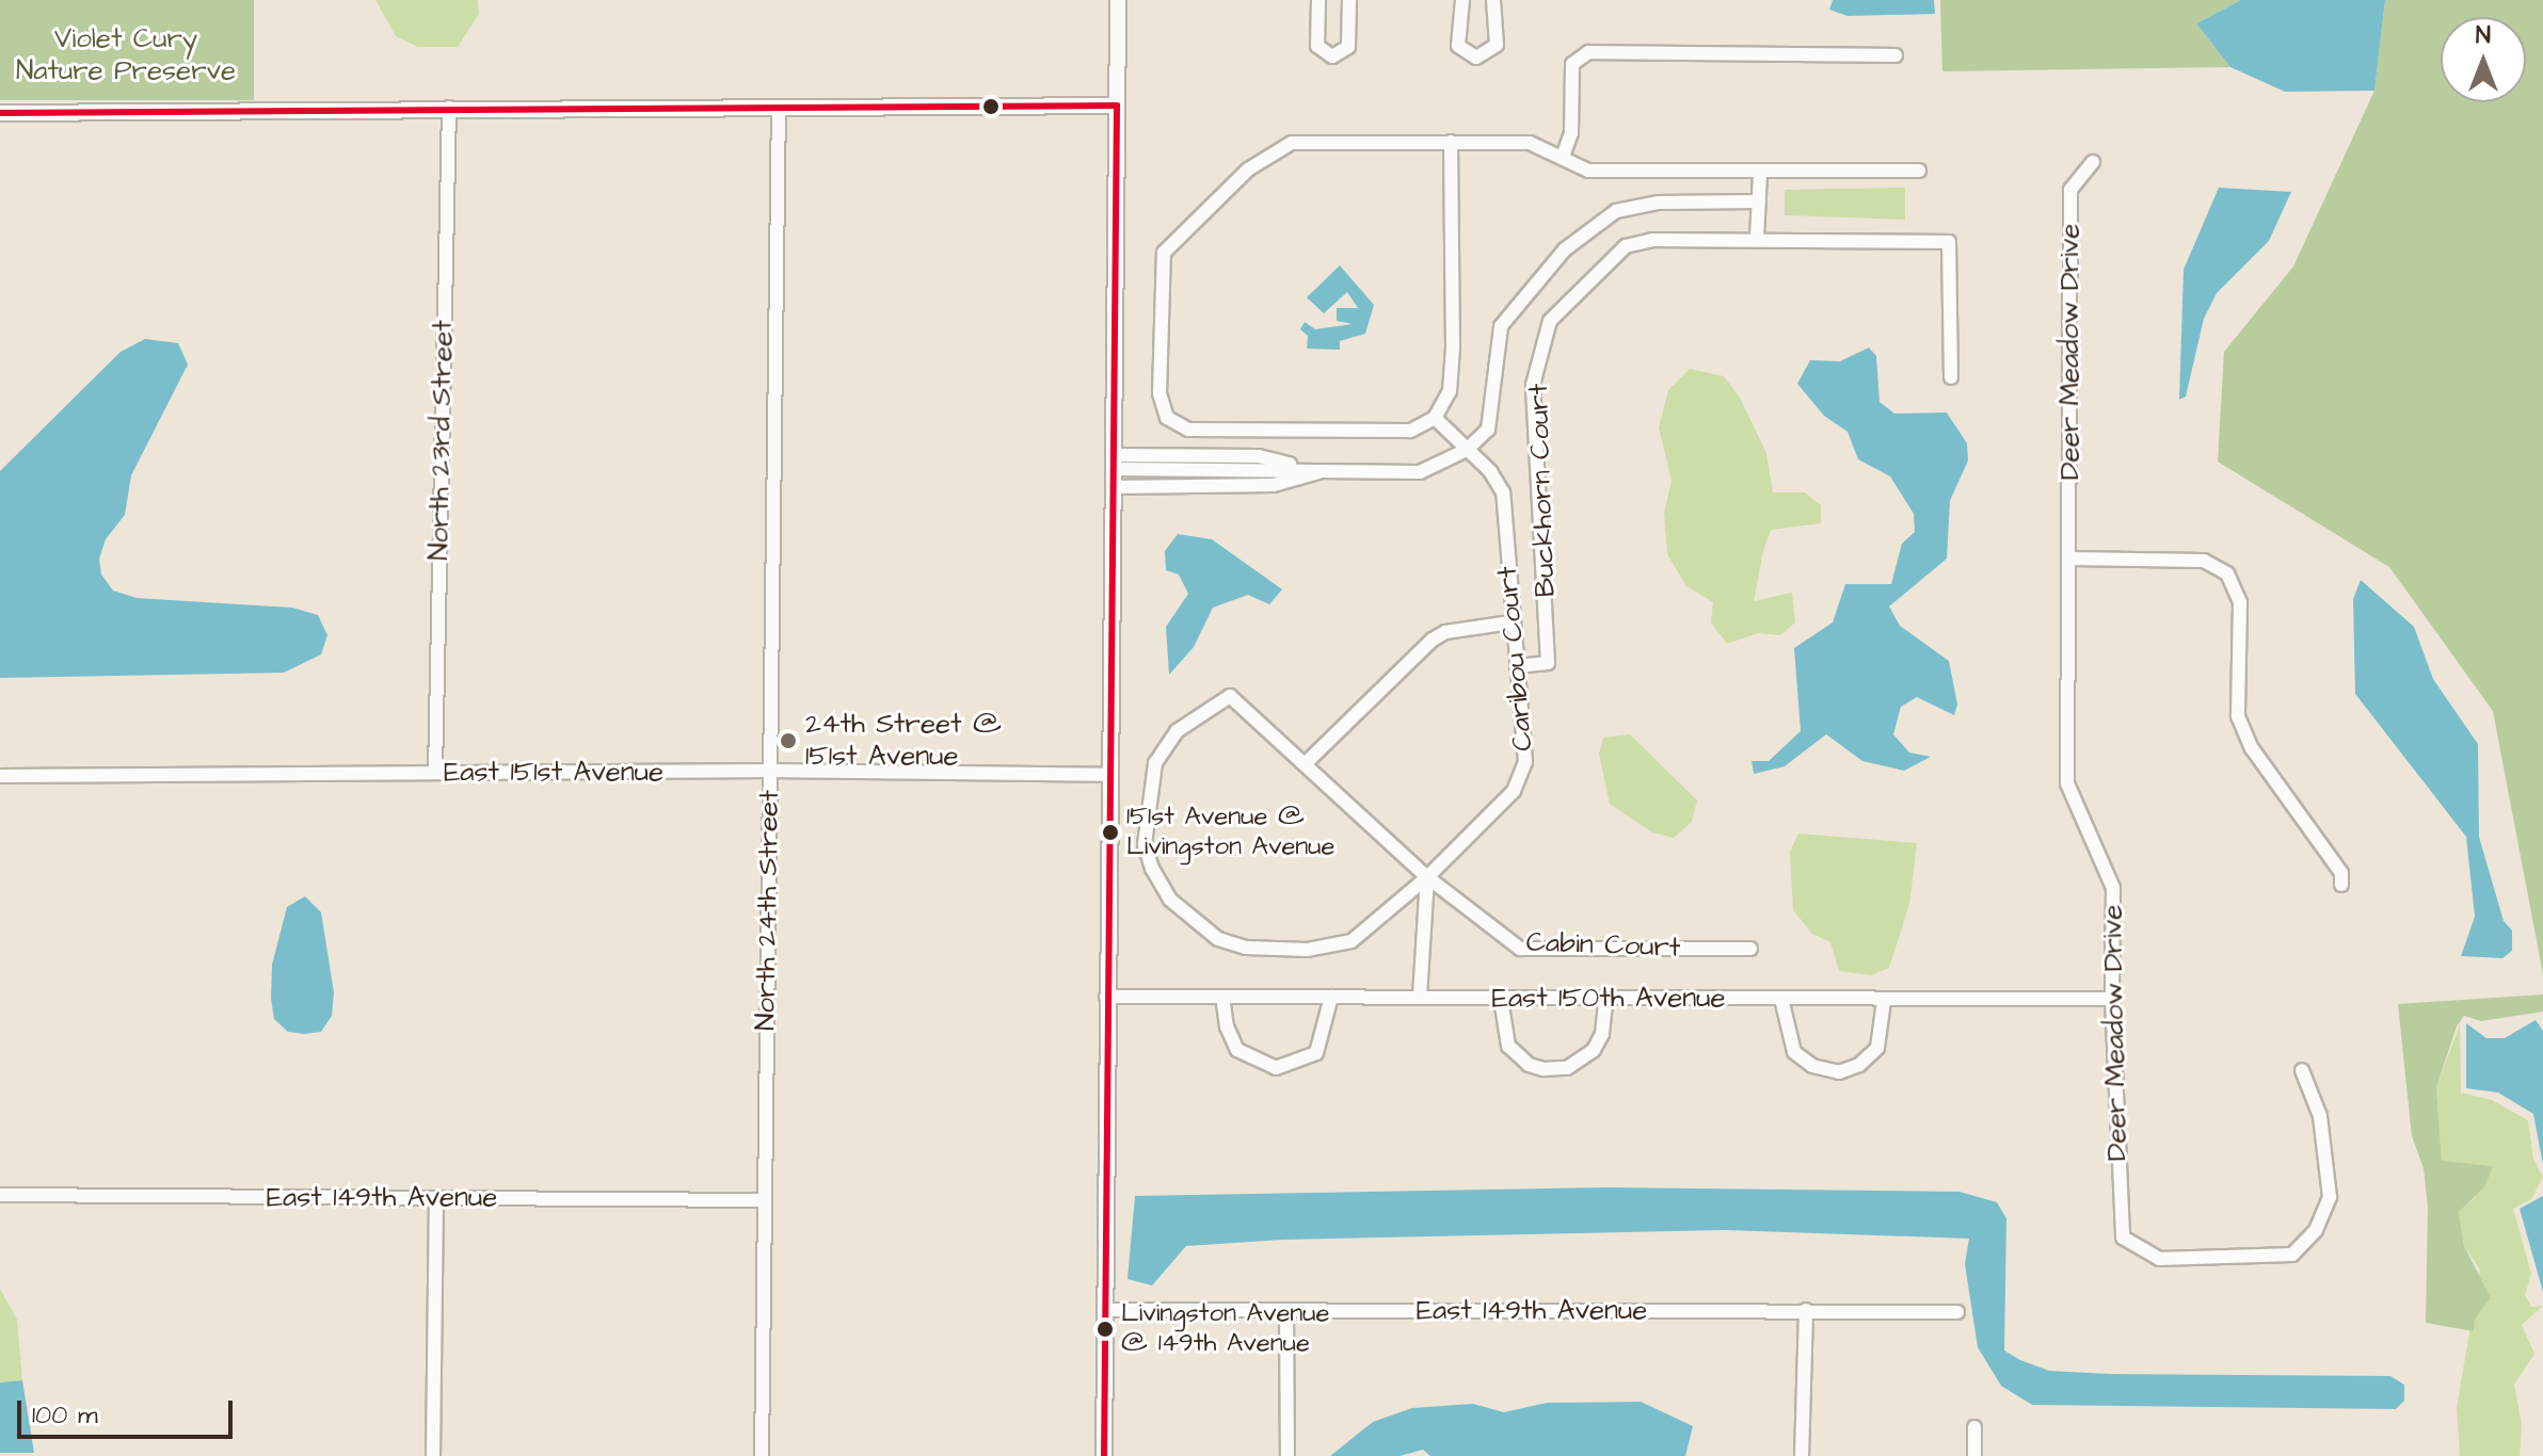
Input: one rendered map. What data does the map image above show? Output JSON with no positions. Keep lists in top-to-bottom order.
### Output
{
  "streets": {
    "street": [
      "Deer Meadow Drive",
      "North 23rd Street",
      "Buckhorn Court",
      "Caribou Court",
      "East 151st Avenue",
      "North 24th Street",
      "Cabin Court",
      "East 150th Avenue",
      "East 149th Avenue"
    ]
  },
  "crossings": [
    ["Deer Meadow Drive", "East 150th Avenue"],
    ["North 23rd Street", "East 151st Avenue"],
    ["Buckhorn Court", "Caribou Court"],
    ["Caribou Court", "Cabin Court"],
    ["East 151st Avenue", "North 24th Street"],
    ["North 24th Street", "East 149th Avenue"]
  ],
  "parks": ["Violet Cury Nature Preserve"],
  "places": ["24th Street @ 151st Avenue", "151st Avenue @ Livingston Avenue", "Livingston Avenue @ 149th Avenue"],
  "scale_bar": "100 m",
  "north": "top"
}
